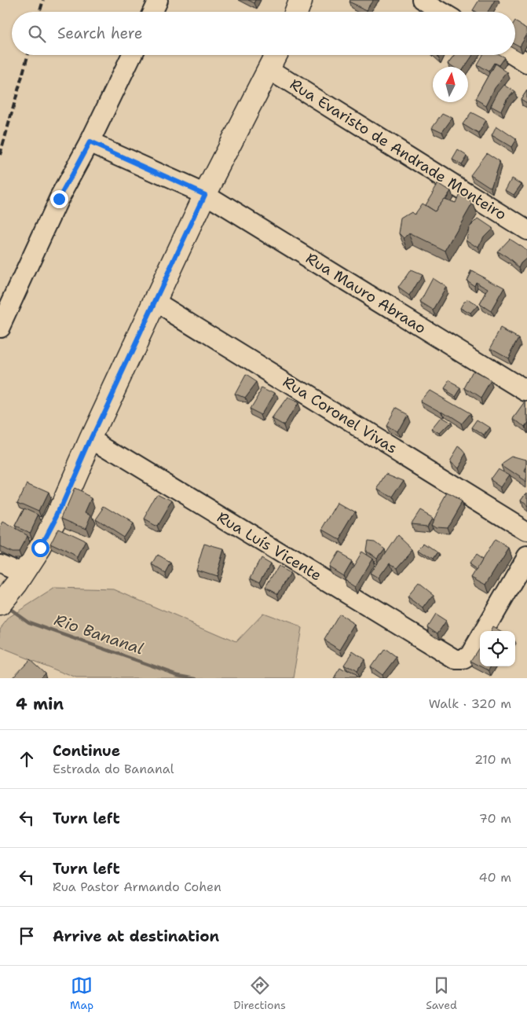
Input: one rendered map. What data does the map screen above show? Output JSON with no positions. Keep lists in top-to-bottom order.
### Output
{
  "streets": {
    "street": [
      "Rua Evaristo de Andrade Monteiro",
      "Rua Mauro Abraao",
      "Rua Coronel Vivas",
      "Rua Luís Vicente"
    ]
  },
  "water": ["Rio Bananal"],
  "north": "top",
  "page": {
    "search": "Search here",
    "heading": ["4 min", "Walk · 320 m"],
    "list": [
      ["Continue", "Estrada do Bananal", "210 m"],
      ["Turn left", "70 m"],
      ["Turn left", "Rua Pastor Armando Cohen", "40 m"],
      "Arrive at destination"
    ],
    "nav": ["Map", "Directions", "Saved"]
  }
}
